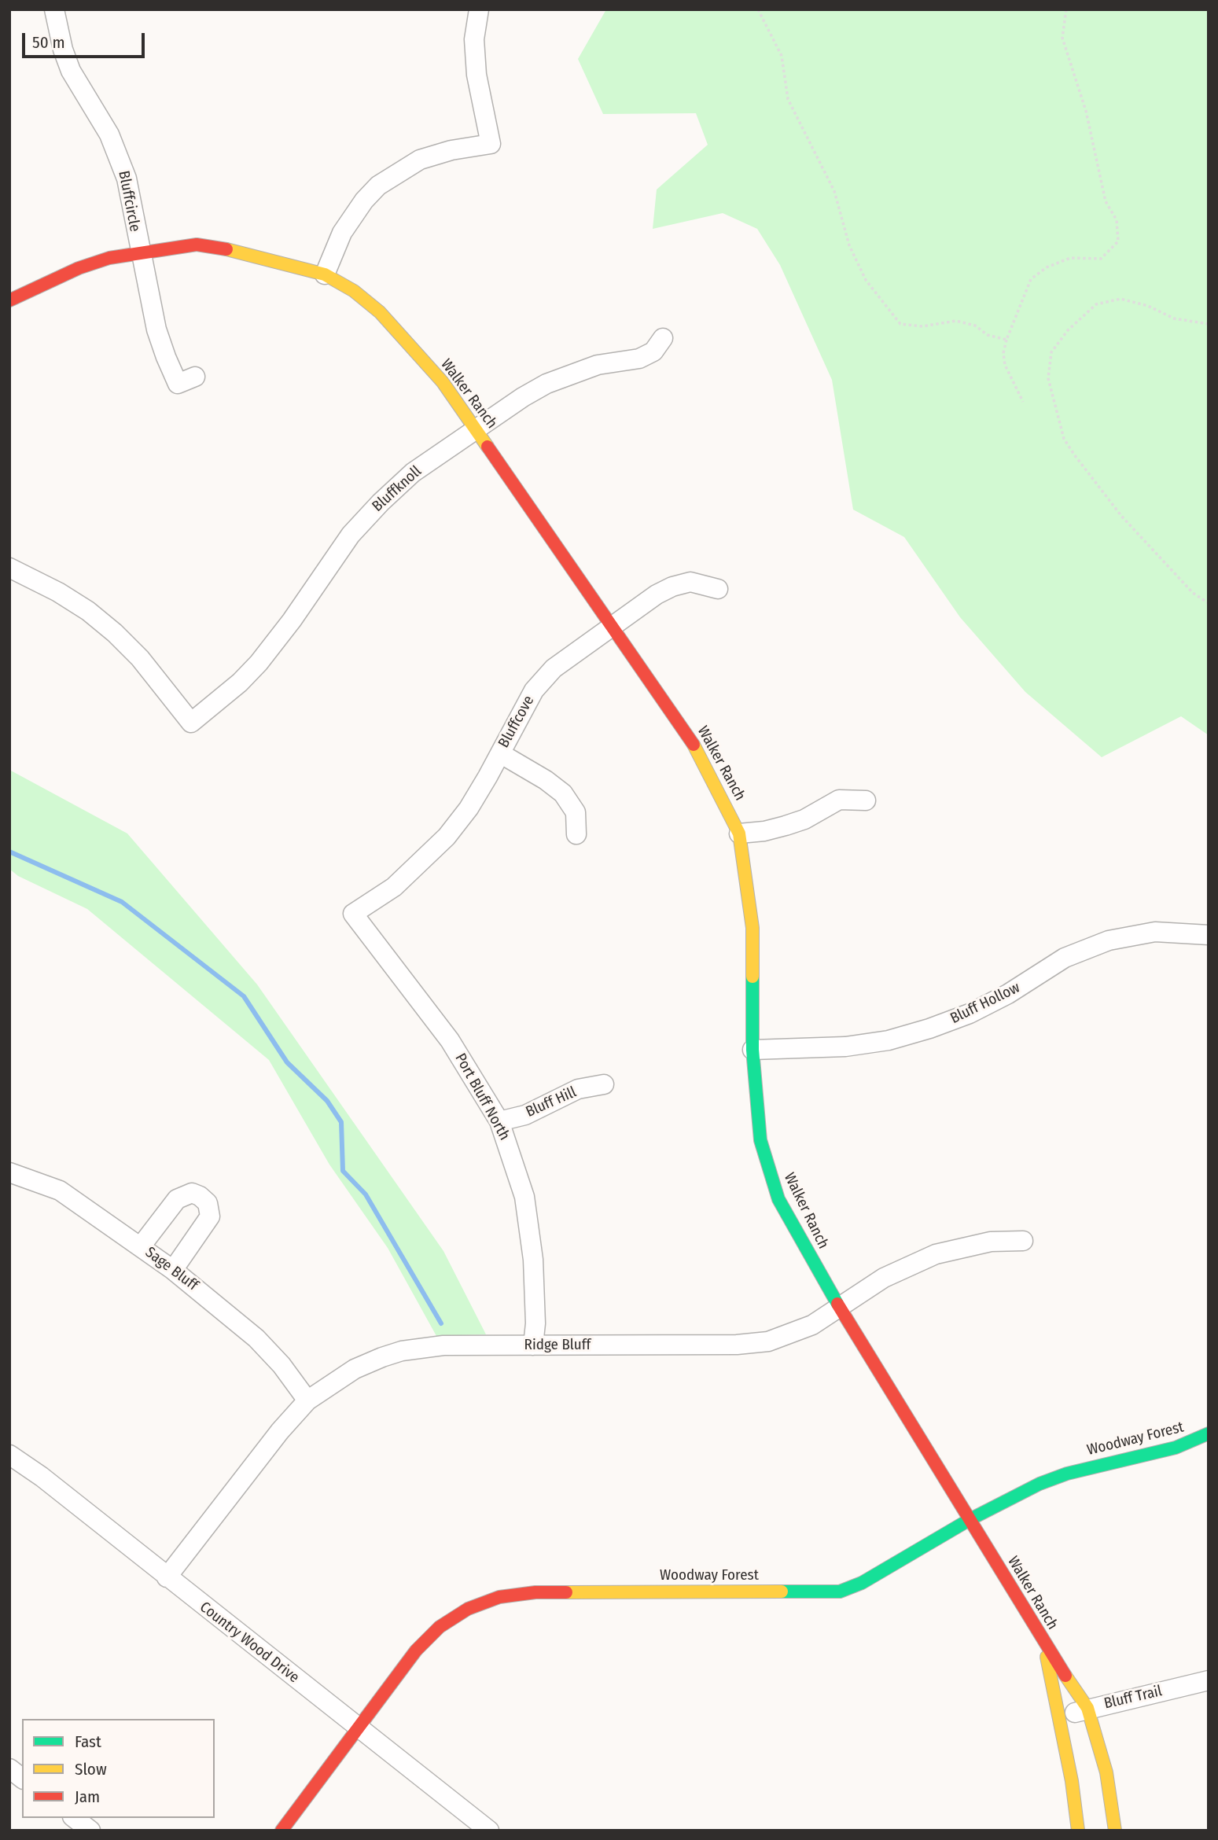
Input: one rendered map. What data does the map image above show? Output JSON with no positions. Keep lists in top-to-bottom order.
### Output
{
  "streets": {
    "street": [
      "Bluffcircle",
      "Walker Ranch",
      "Bluffknoll",
      "Bluffcove",
      "Bluff Hollow",
      "Port Bluff North",
      "Bluff Hill",
      "Sage Bluff",
      "Ridge Bluff",
      "Woodway Forest",
      "Country Wood Drive",
      "Bluff Trail"
    ]
  },
  "crossings": [
    ["Bluffcircle", "Walker Ranch"],
    ["Walker Ranch", "Bluffknoll"],
    ["Walker Ranch", "Bluffcove"],
    ["Walker Ranch", "Bluff Hollow"],
    ["Walker Ranch", "Ridge Bluff"],
    ["Walker Ranch", "Woodway Forest"],
    ["Walker Ranch", "Bluff Trail"],
    ["Bluffcove", "Port Bluff North"],
    ["Port Bluff North", "Bluff Hill"],
    ["Port Bluff North", "Ridge Bluff"],
    ["Sage Bluff", "Ridge Bluff"],
    ["Ridge Bluff", "Country Wood Drive"],
    ["Woodway Forest", "Country Wood Drive"]
  ],
  "legend": ["Fast", "Slow", "Jam"],
  "scale_bar": "50 m"
}
